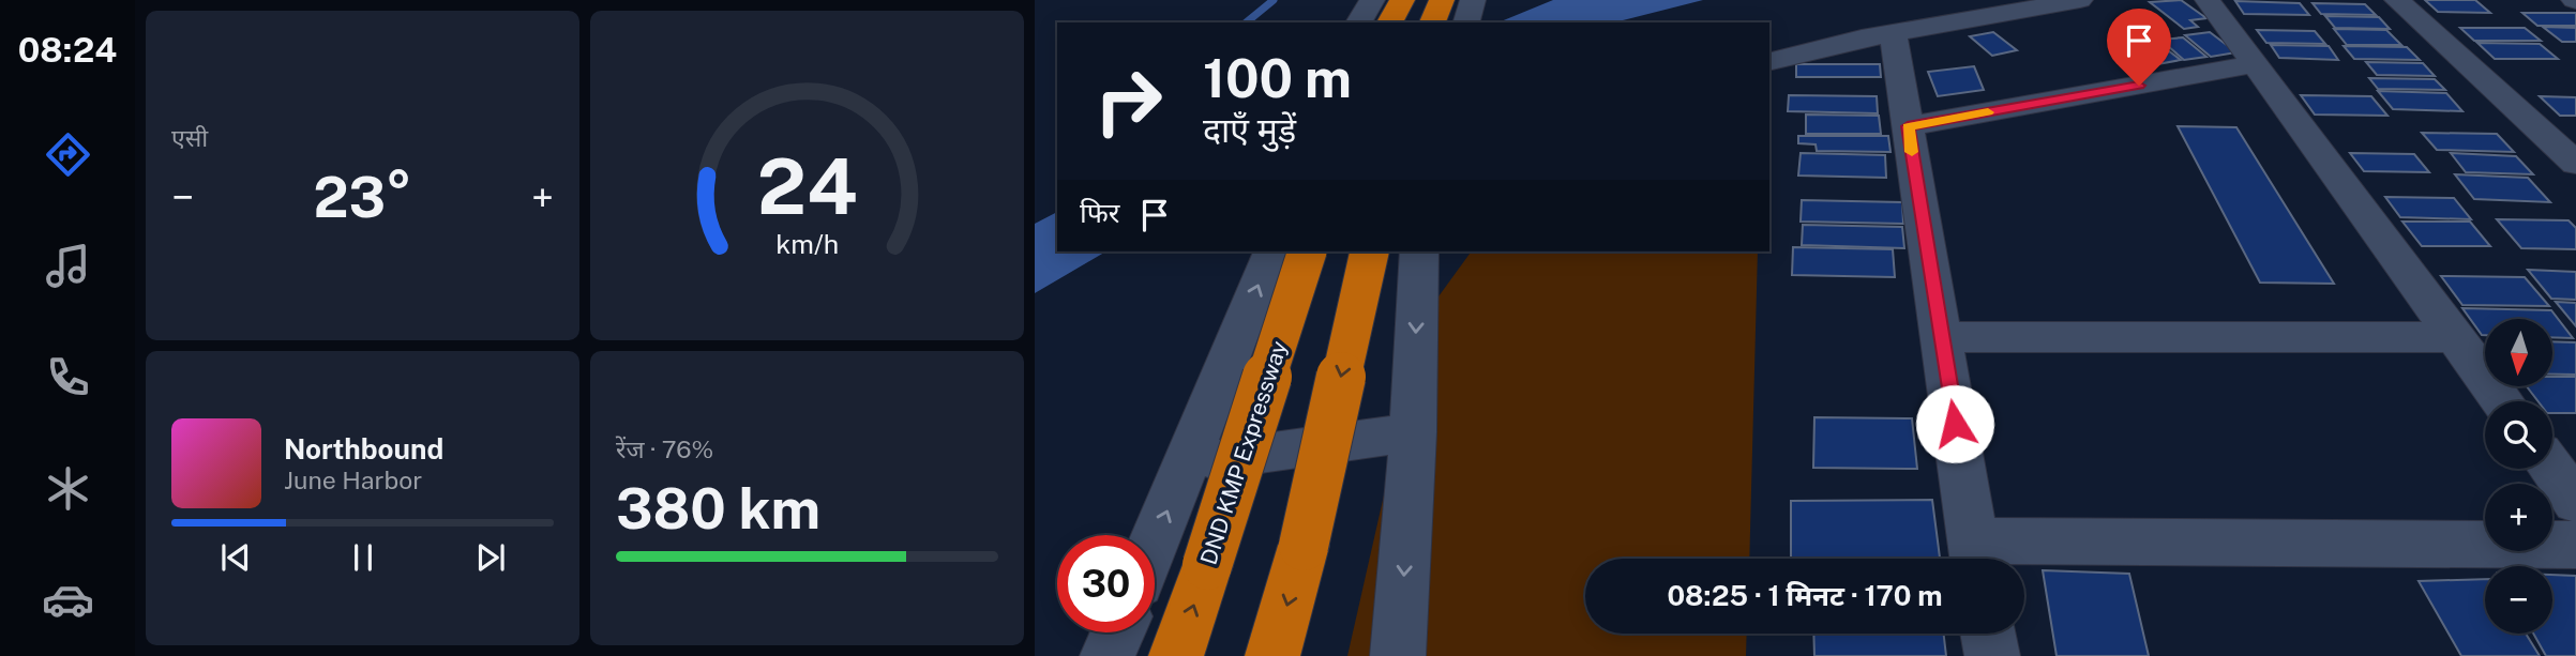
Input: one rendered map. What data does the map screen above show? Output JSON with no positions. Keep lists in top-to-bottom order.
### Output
{
  "streets": {
    "highway": ["DND KMP Expressway"]
  },
  "north": "bottom",
  "page": {
    "tabs": "08:24",
    "tile": [
      "एसी",
      ["रेंज · 76%", "380 km"]
    ],
    "turn": ["100 m", "दाएँ मुड़ें"],
    "heat": ["−", "23°", "+"],
    "then": "फिर",
    "map_buttons": ["+", "−"],
    "song": ["Northbound", "June Harbor"],
    "limit": "30",
    "trip": "08:25 · 1 मिनट · 170 m",
    "gauge": ["24", "km/h"]
  }
}
